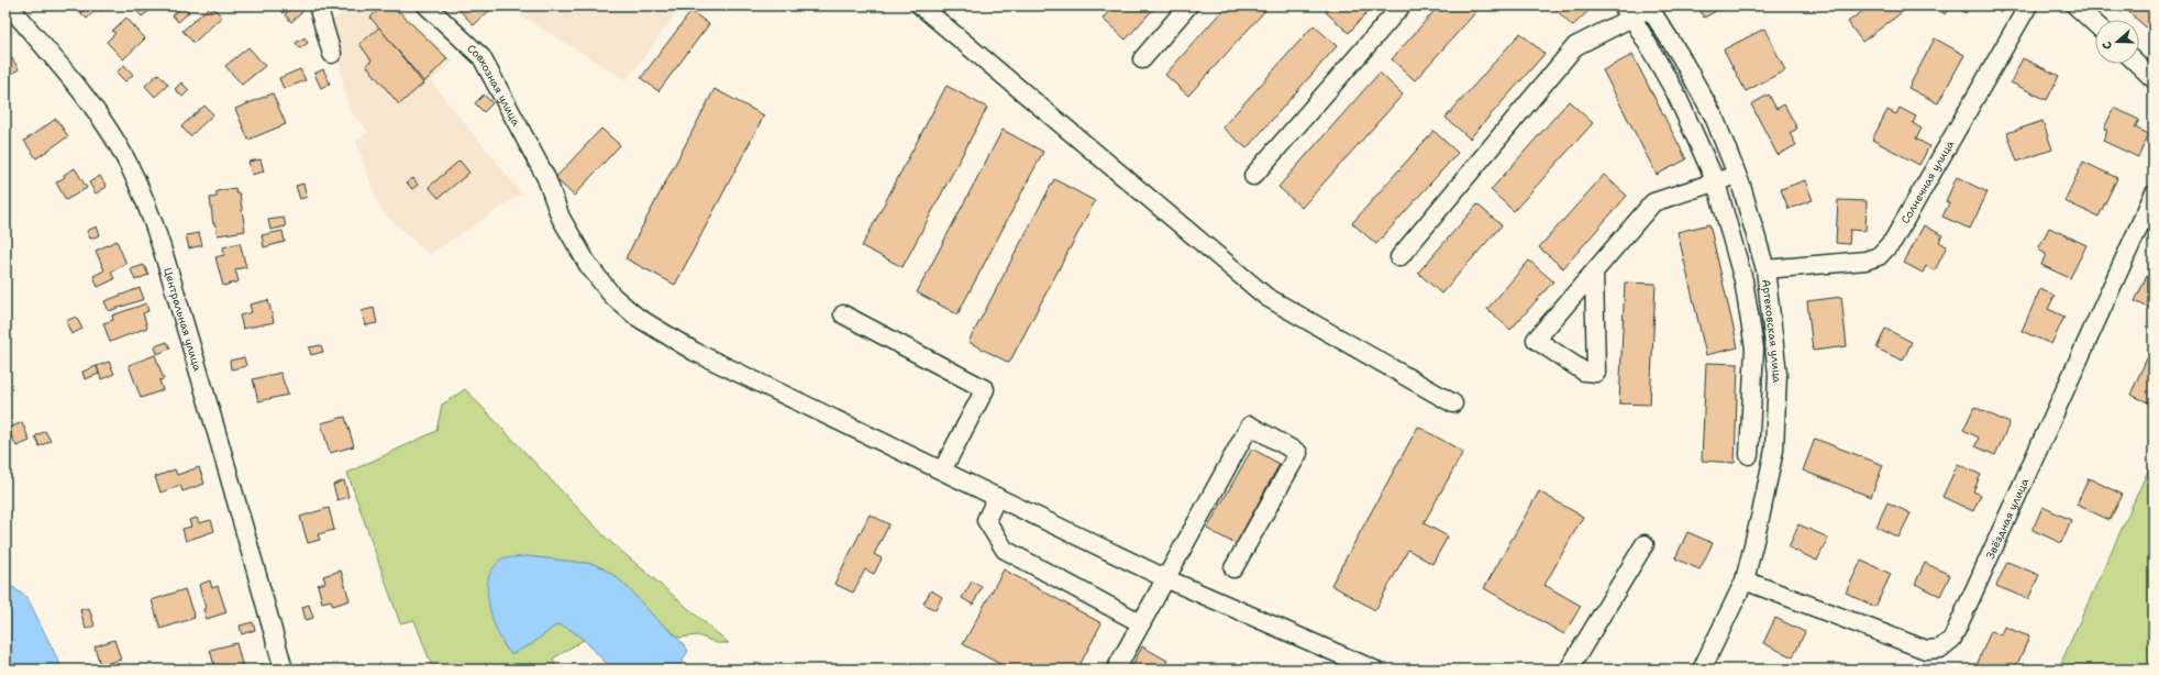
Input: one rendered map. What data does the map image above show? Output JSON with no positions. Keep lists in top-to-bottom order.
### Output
{
  "streets": {
    "street": [
      "Совхозная улица",
      "Солнечная улица",
      "Центральная улица",
      "Артековская улица",
      "Звёздная улица"
    ]
  },
  "crossings": [
    ["Солнечная улица", "Артековская улица"],
    ["Артековская улица", "Звёздная улица"]
  ],
  "north": "left"
}
